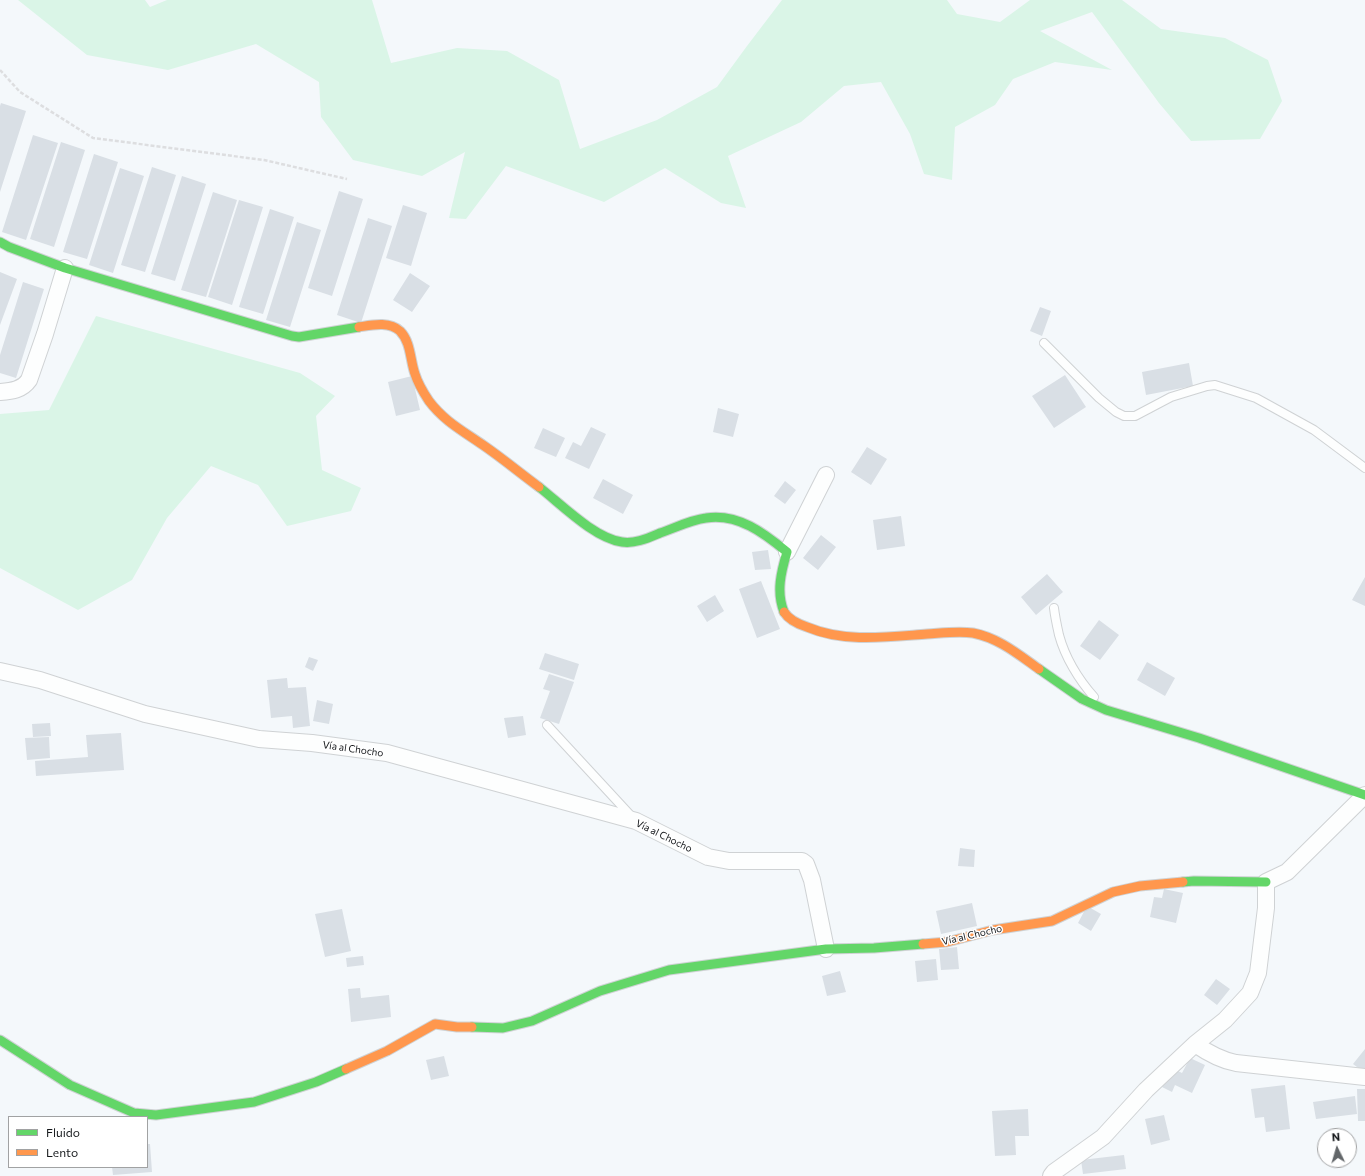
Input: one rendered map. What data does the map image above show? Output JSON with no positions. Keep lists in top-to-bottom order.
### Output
{
  "streets": {
    "street": ["Vía al Chocho"]
  },
  "legend": ["Fluido", "Lento"],
  "north": "top"
}
